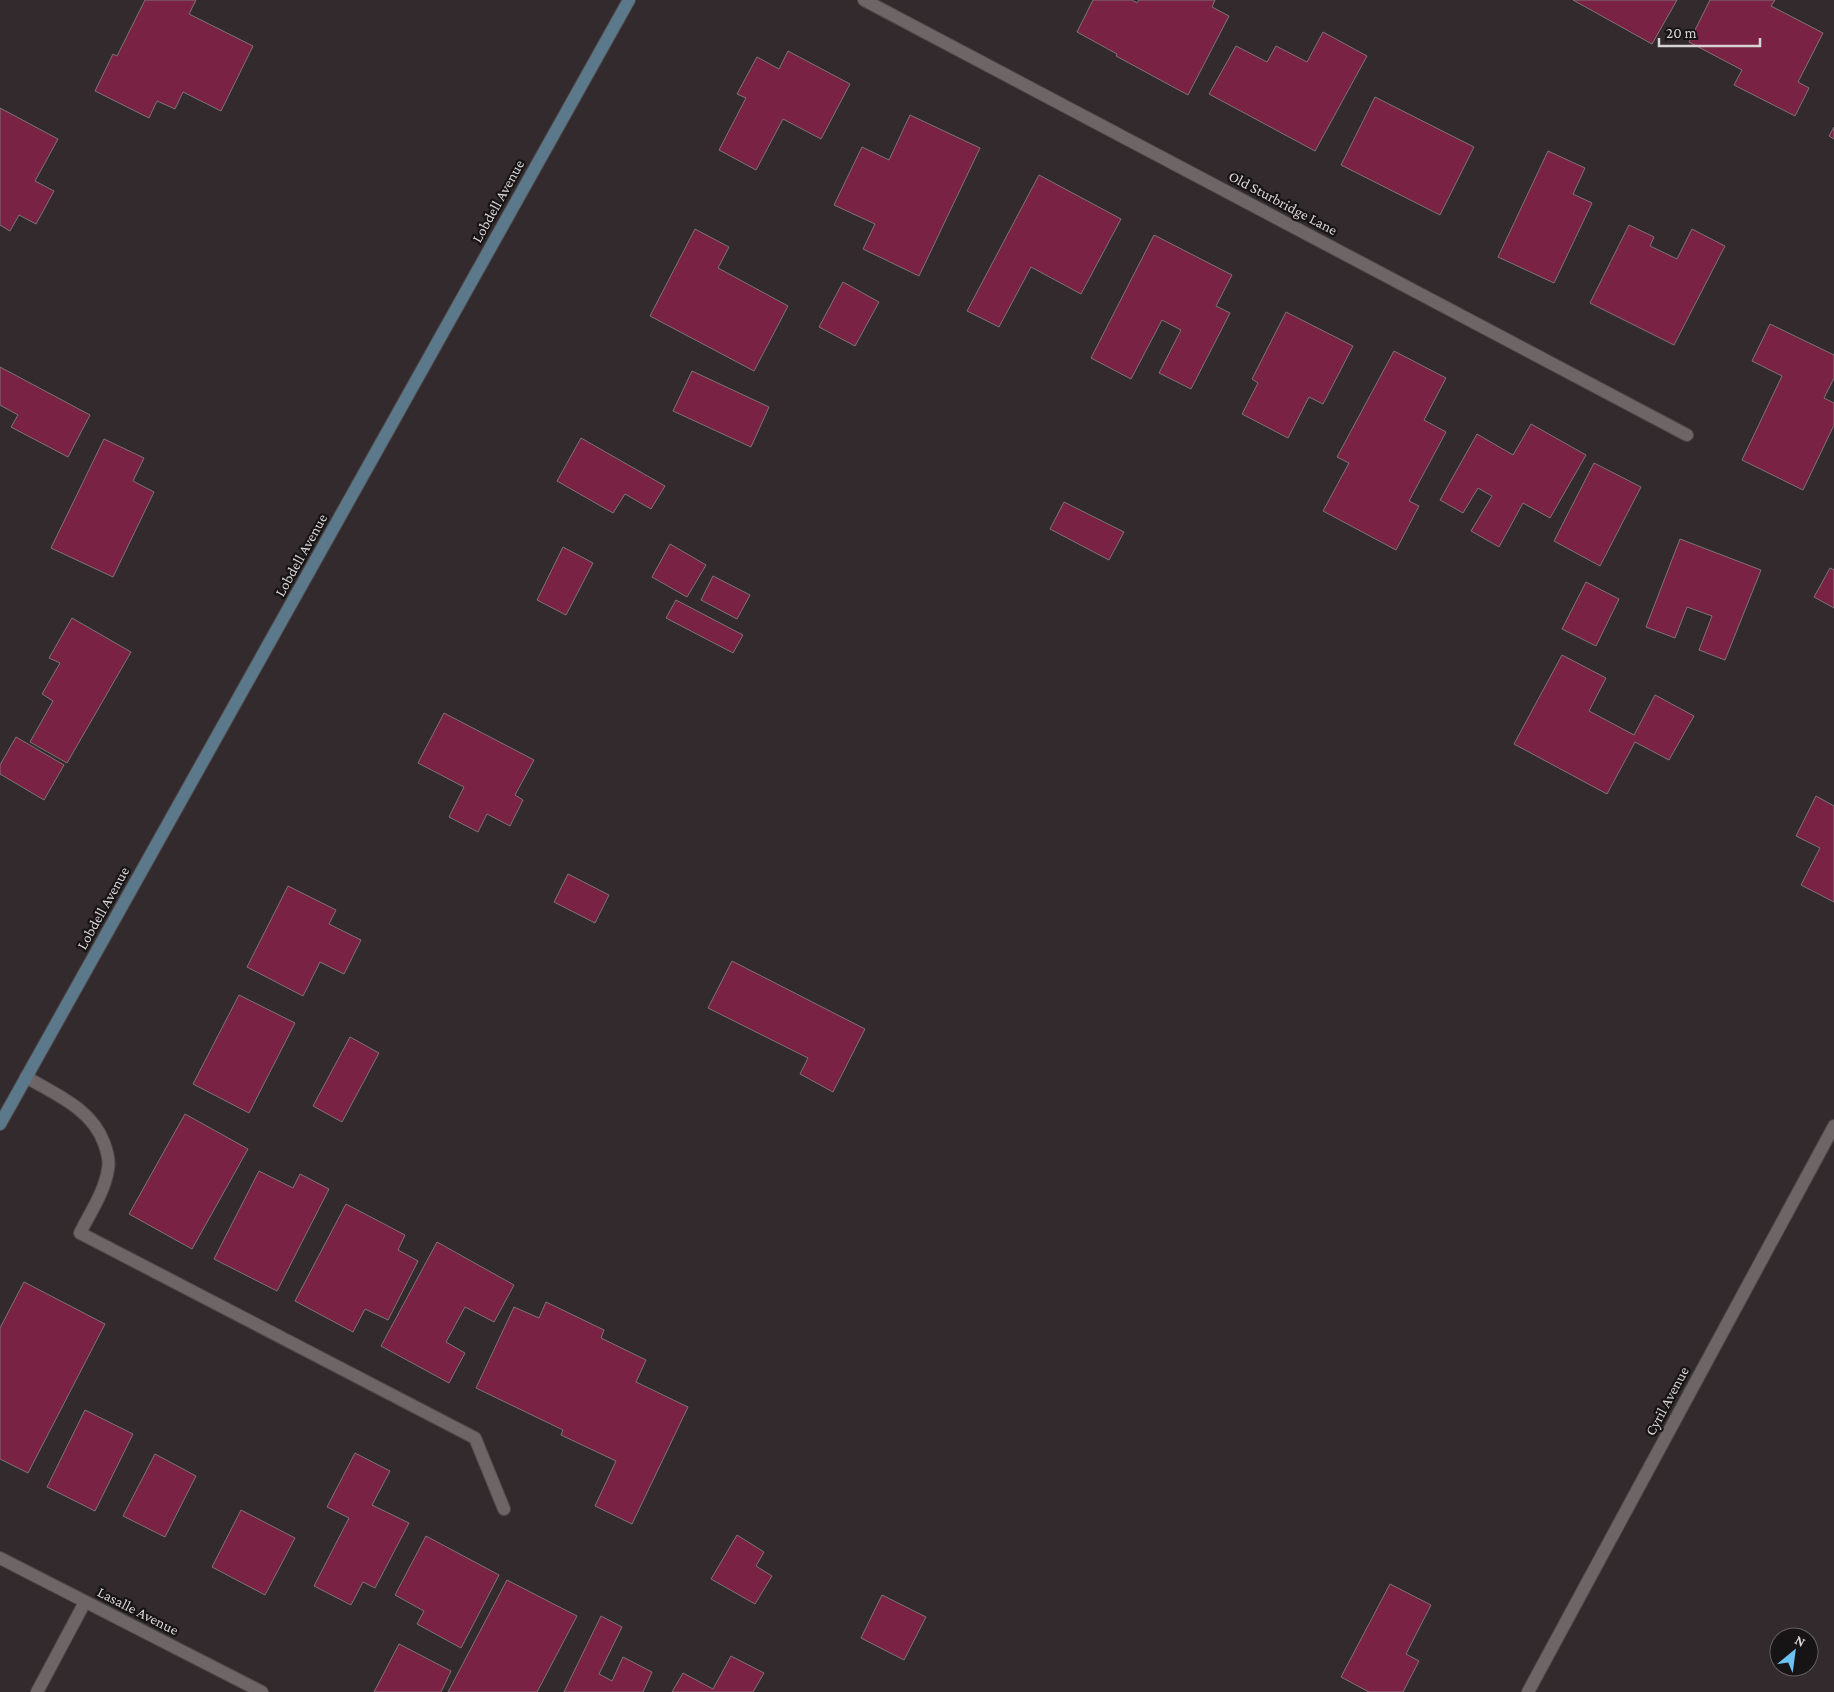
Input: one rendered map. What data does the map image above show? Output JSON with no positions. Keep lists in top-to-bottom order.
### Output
{
  "streets": {
    "main road": ["Lobdell Avenue"],
    "street": ["Old Sturbridge Lane", "Cyril Avenue", "Lasalle Avenue"]
  },
  "scale_bar": "20 m",
  "north": "top right"
}
